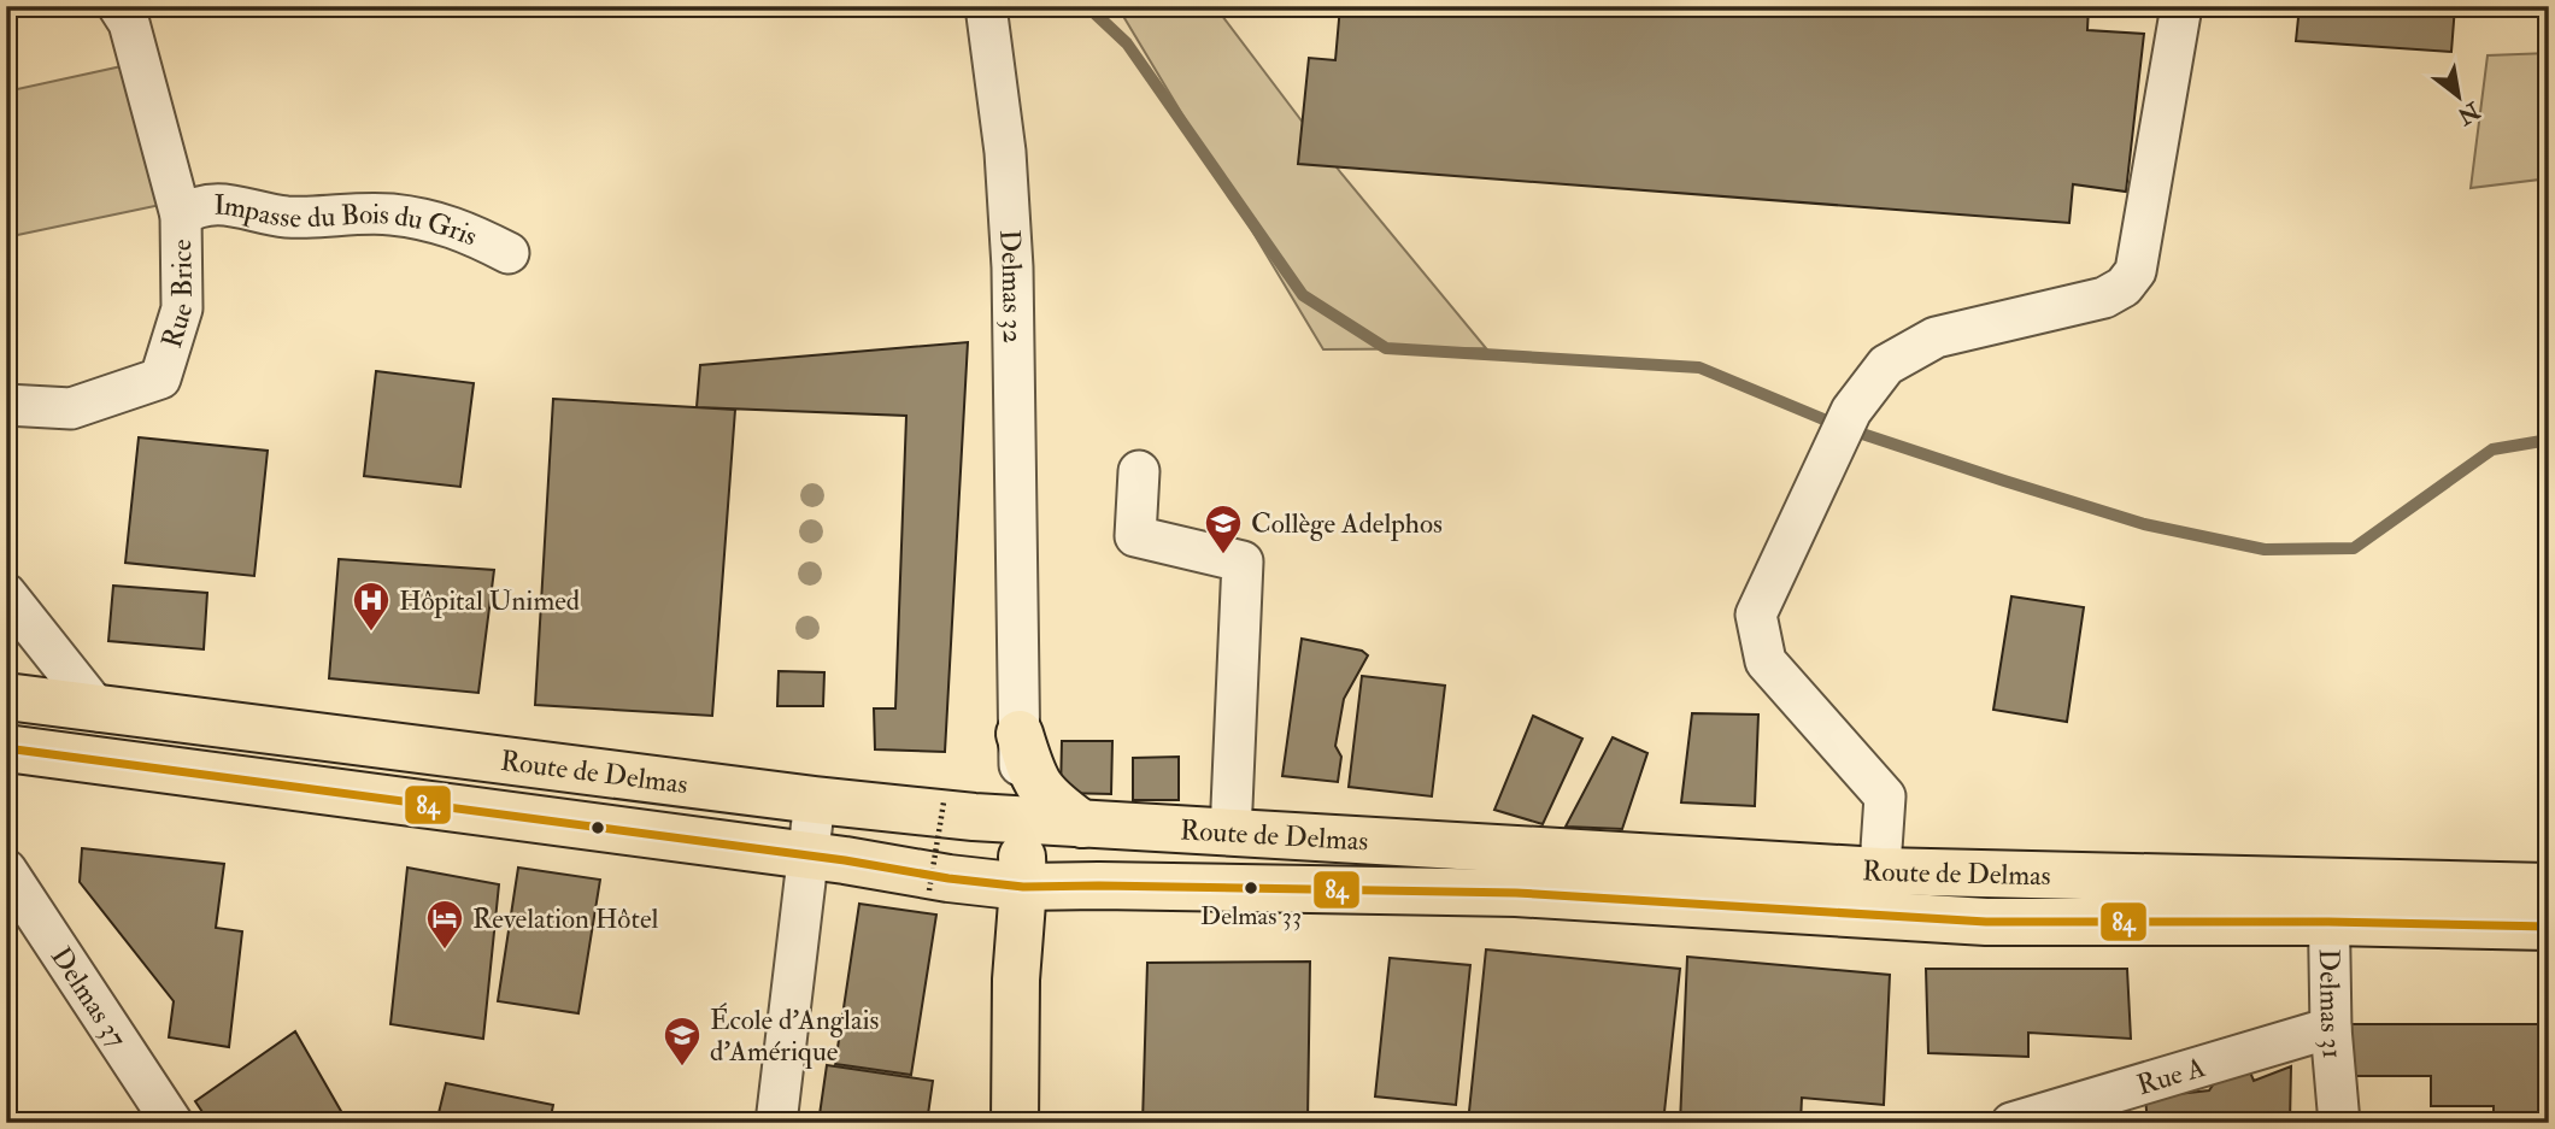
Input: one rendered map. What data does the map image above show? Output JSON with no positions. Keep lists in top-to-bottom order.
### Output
{
  "streets": {
    "main road": ["Route de Delmas"],
    "street": [
      "Impasse du Bois du Gris",
      "Delmas 32",
      "Rue Brice",
      "Delmas 37",
      "Delmas 31",
      "Rue A"
    ]
  },
  "crossings": [
    ["Impasse du Bois du Gris", "Rue Brice"],
    ["Delmas 32", "Route de Delmas"],
    ["Route de Delmas", "Delmas 31"],
    ["Delmas 31", "Rue A"]
  ],
  "places": {
    "school or university": ["Collège Adelphos", "École d'Anglais d'Amérique"],
    "hospital": ["Hôpital Unimed"],
    "other": ["Delmas 33"],
    "hotel": ["Revelation Hôtel"]
  },
  "lines": ["transit line 84"],
  "north": "bottom right"
}
